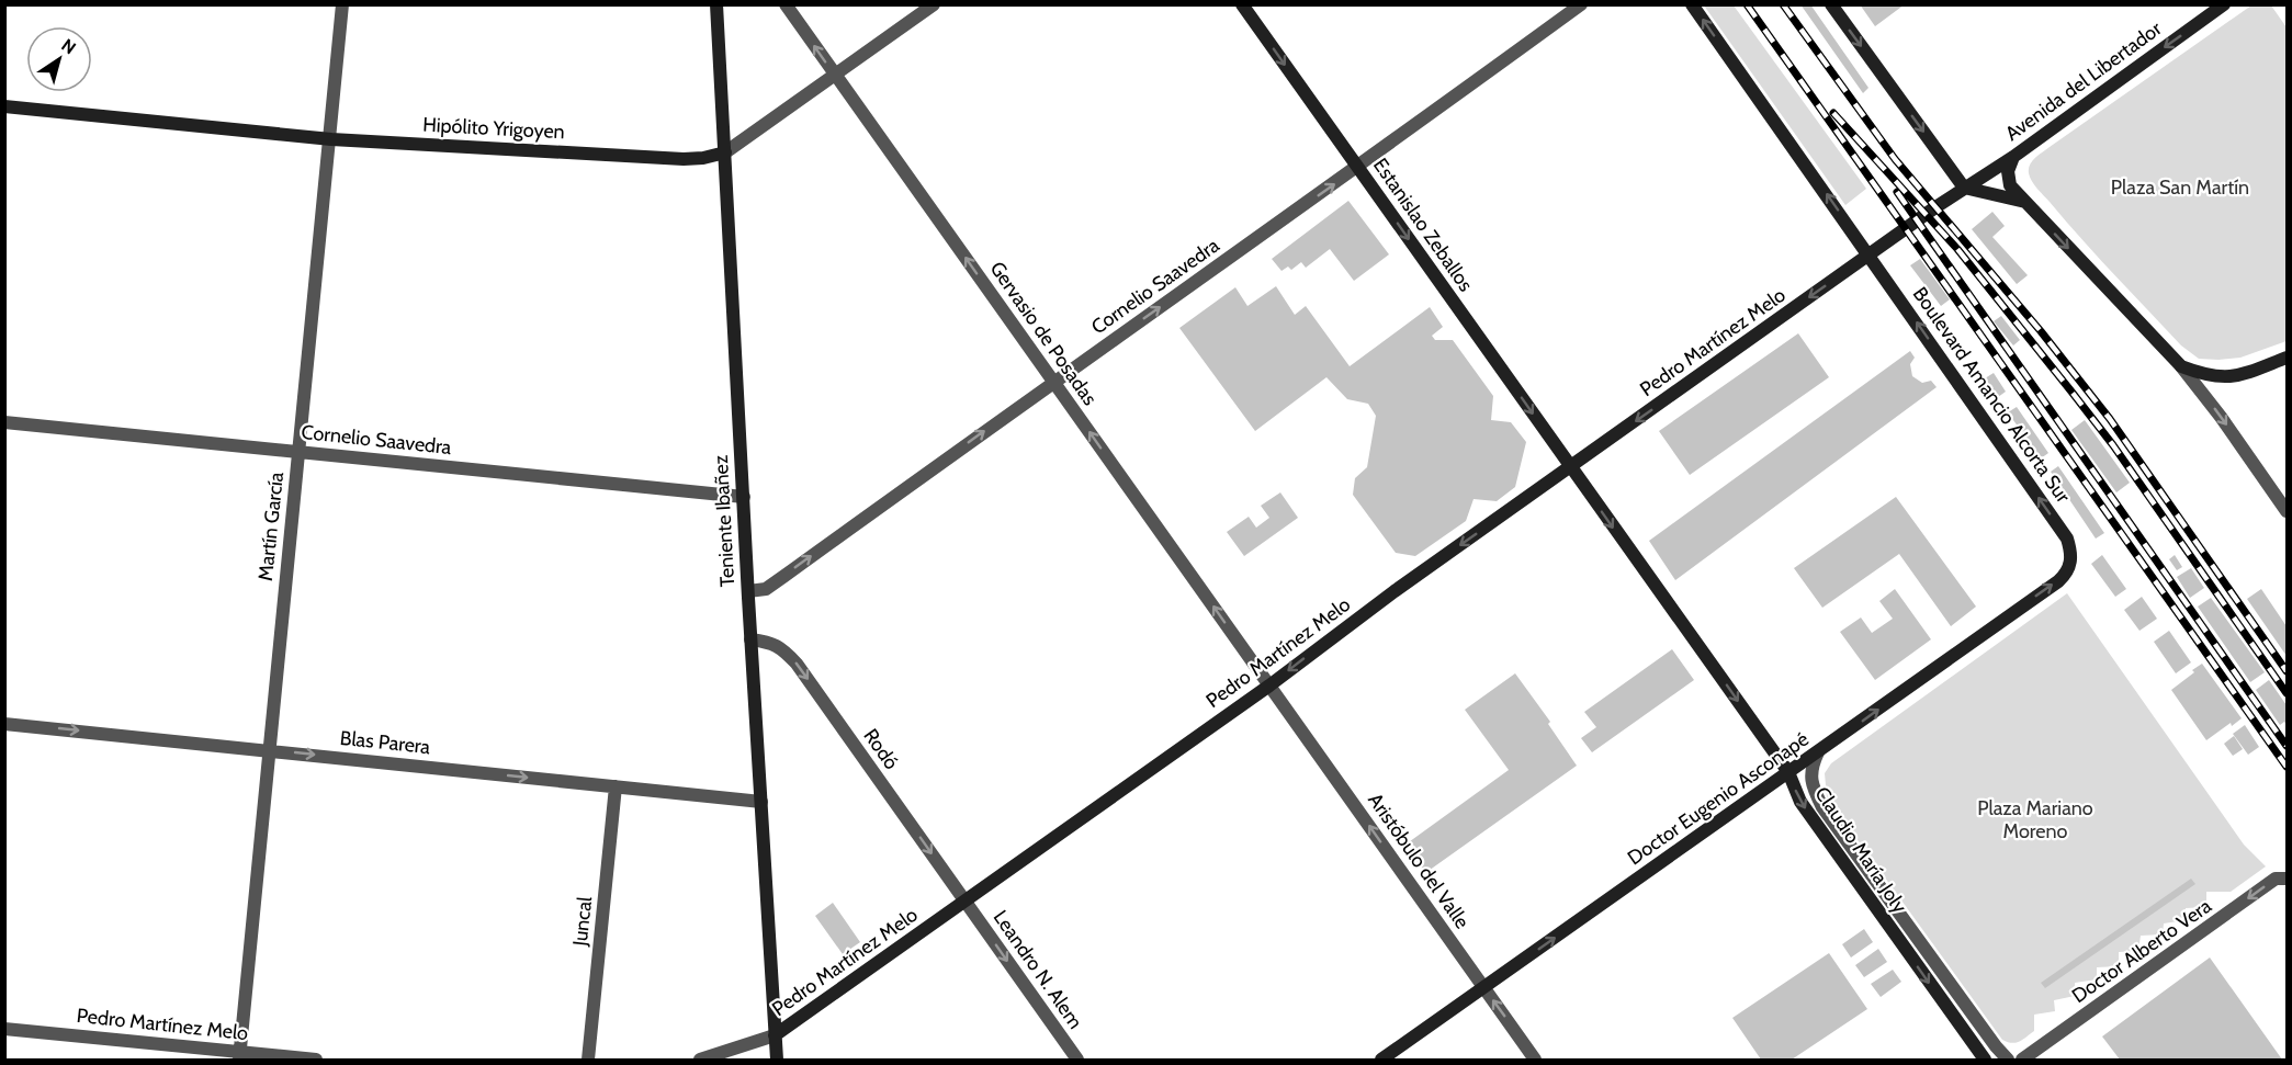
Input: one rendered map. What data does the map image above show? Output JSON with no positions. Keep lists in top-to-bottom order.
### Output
{
  "streets": {
    "street": [
      "Avenida del Libertador",
      "Hipólito Yrigoyen",
      "Estanislao Zeballos",
      "Cornelio Saavedra",
      "Gervasio de Posadas",
      "Pedro Martínez Melo",
      "Boulevard Amancio Alcorta Sur",
      "Teniente Ibañez",
      "Martín García",
      "Blas Parera",
      "Rodó",
      "Doctor Eugenio Asconapé",
      "Claudio María Joly",
      "Aristóbulo del Valle",
      "Juncal",
      "Doctor Alberto Vera",
      "Leandro N. Alem"
    ]
  },
  "crossings": [
    ["Avenida del Libertador", "Pedro Martínez Melo"],
    ["Avenida del Libertador", "Boulevard Amancio Alcorta Sur"],
    ["Hipólito Yrigoyen", "Gervasio de Posadas"],
    ["Hipólito Yrigoyen", "Teniente Ibañez"],
    ["Hipólito Yrigoyen", "Martín García"],
    ["Estanislao Zeballos", "Cornelio Saavedra"],
    ["Estanislao Zeballos", "Pedro Martínez Melo"],
    ["Estanislao Zeballos", "Claudio María Joly"],
    ["Cornelio Saavedra", "Gervasio de Posadas"],
    ["Cornelio Saavedra", "Teniente Ibañez"],
    ["Cornelio Saavedra", "Martín García"],
    ["Gervasio de Posadas", "Pedro Martínez Melo"],
    ["Gervasio de Posadas", "Aristóbulo del Valle"],
    ["Pedro Martínez Melo", "Boulevard Amancio Alcorta Sur"],
    ["Pedro Martínez Melo", "Teniente Ibañez"],
    ["Pedro Martínez Melo", "Martín García"],
    ["Pedro Martínez Melo", "Rodó"],
    ["Pedro Martínez Melo", "Claudio María Joly"],
    ["Pedro Martínez Melo", "Aristóbulo del Valle"],
    ["Pedro Martínez Melo", "Leandro N. Alem"],
    ["Boulevard Amancio Alcorta Sur", "Doctor Eugenio Asconapé"],
    ["Teniente Ibañez", "Blas Parera"],
    ["Teniente Ibañez", "Rodó"],
    ["Martín García", "Blas Parera"],
    ["Blas Parera", "Juncal"],
    ["Rodó", "Leandro N. Alem"],
    ["Doctor Eugenio Asconapé", "Claudio María Joly"],
    ["Doctor Eugenio Asconapé", "Aristóbulo del Valle"]
  ],
  "one_way": [
    "Avenida del Libertador",
    "Estanislao Zeballos",
    "Cornelio Saavedra",
    "Gervasio de Posadas",
    "Pedro Martínez Melo",
    "Blas Parera",
    "Rodó",
    "Doctor Eugenio Asconapé",
    "Aristóbulo del Valle",
    "Doctor Alberto Vera",
    "Leandro N. Alem"
  ],
  "parks": ["Plaza San Martín", "Plaza Mariano Moreno"],
  "north": "top right"
}
